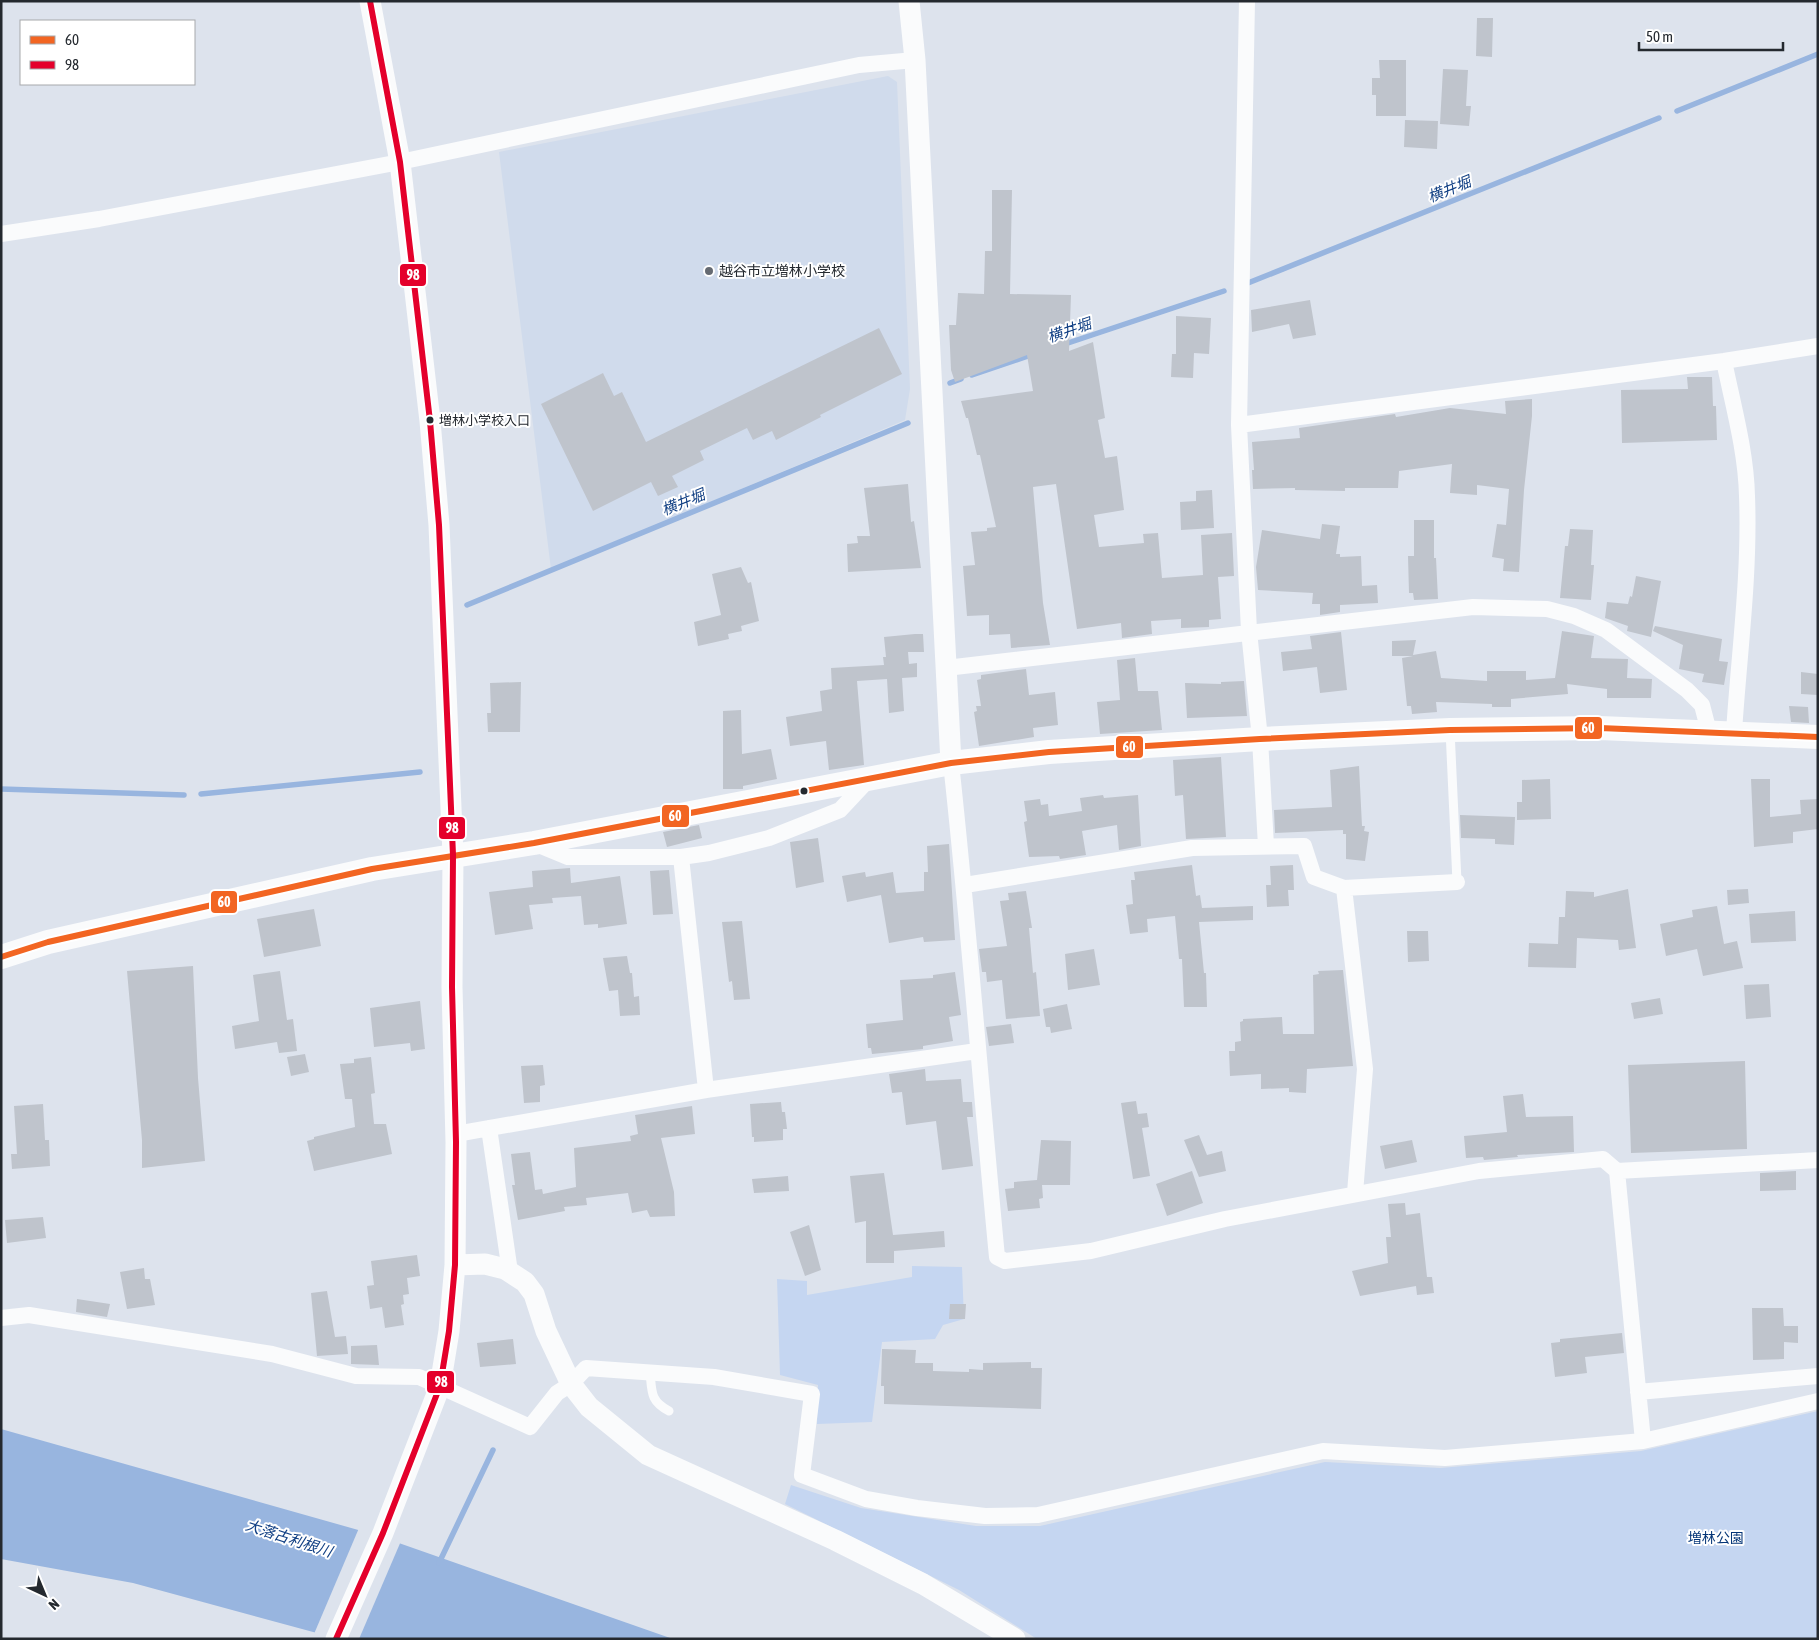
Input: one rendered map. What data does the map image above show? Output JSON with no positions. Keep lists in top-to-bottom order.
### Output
{
  "water": ["横井堀", "大落古利根川"],
  "parks": ["増林公園"],
  "places": ["越谷市立増林小学校", "増林小学校入口"],
  "lines": ["transit line 98", "transit line 60"],
  "legend": ["60", "98"],
  "scale_bar": "50 m",
  "north": "bottom right"
}
